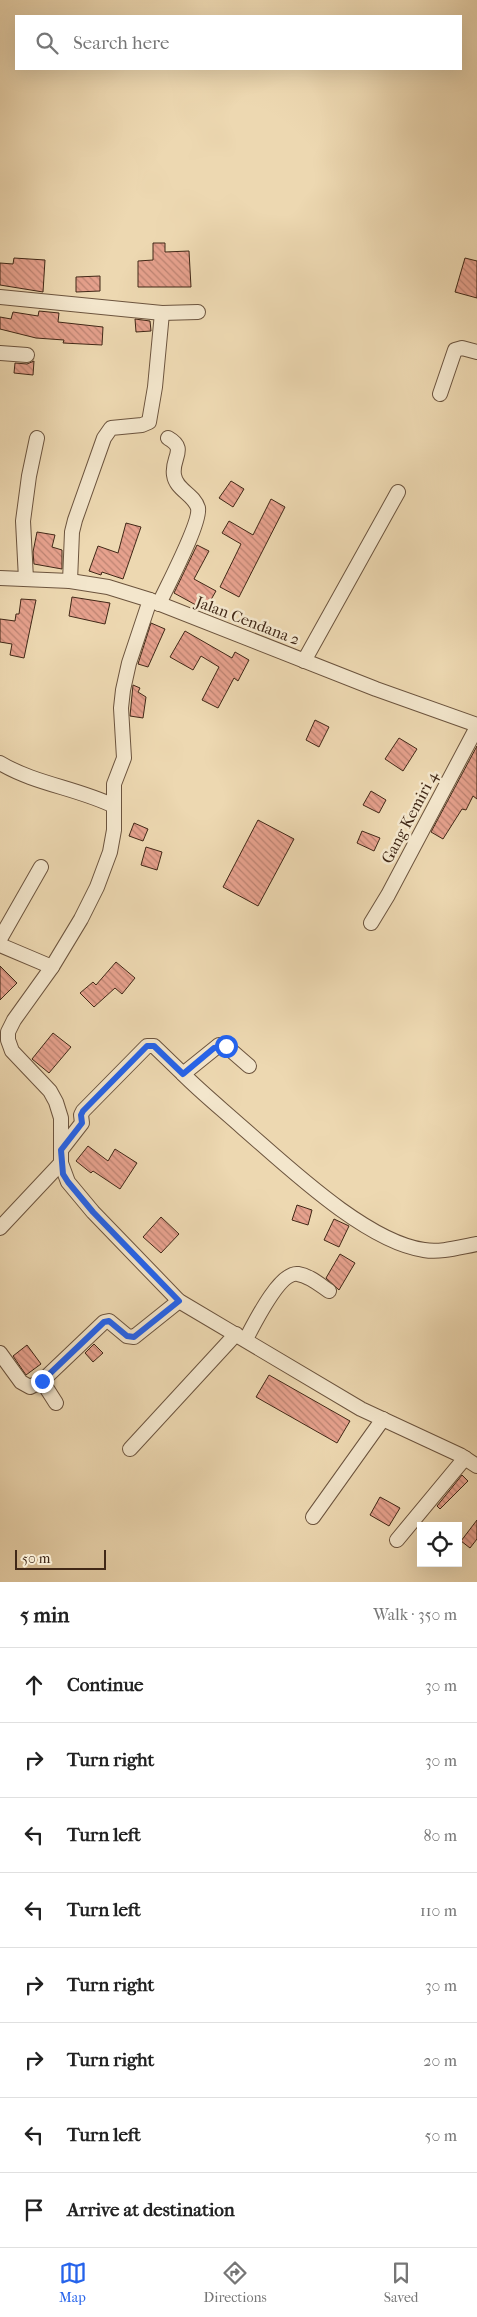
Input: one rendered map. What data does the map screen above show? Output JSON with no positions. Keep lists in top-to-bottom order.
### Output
{
  "streets": {
    "street": ["Jalan Cendana 2", "Gang Kemiri 4"]
  },
  "crossings": [
    ["Jalan Cendana 2", "Gang Kemiri 4"]
  ],
  "scale_bar": "50 m",
  "page": {
    "search": "Search here",
    "scale": "50 m",
    "heading": ["5 min", "Walk · 350 m"],
    "list": [
      ["Continue", "30 m"],
      ["Turn right", "30 m"],
      ["Turn left", "80 m"],
      ["Turn left", "110 m"],
      ["Turn right", "30 m"],
      ["Turn right", "20 m"],
      ["Turn left", "50 m"],
      "Arrive at destination"
    ],
    "nav": ["Map", "Directions", "Saved"]
  }
}
